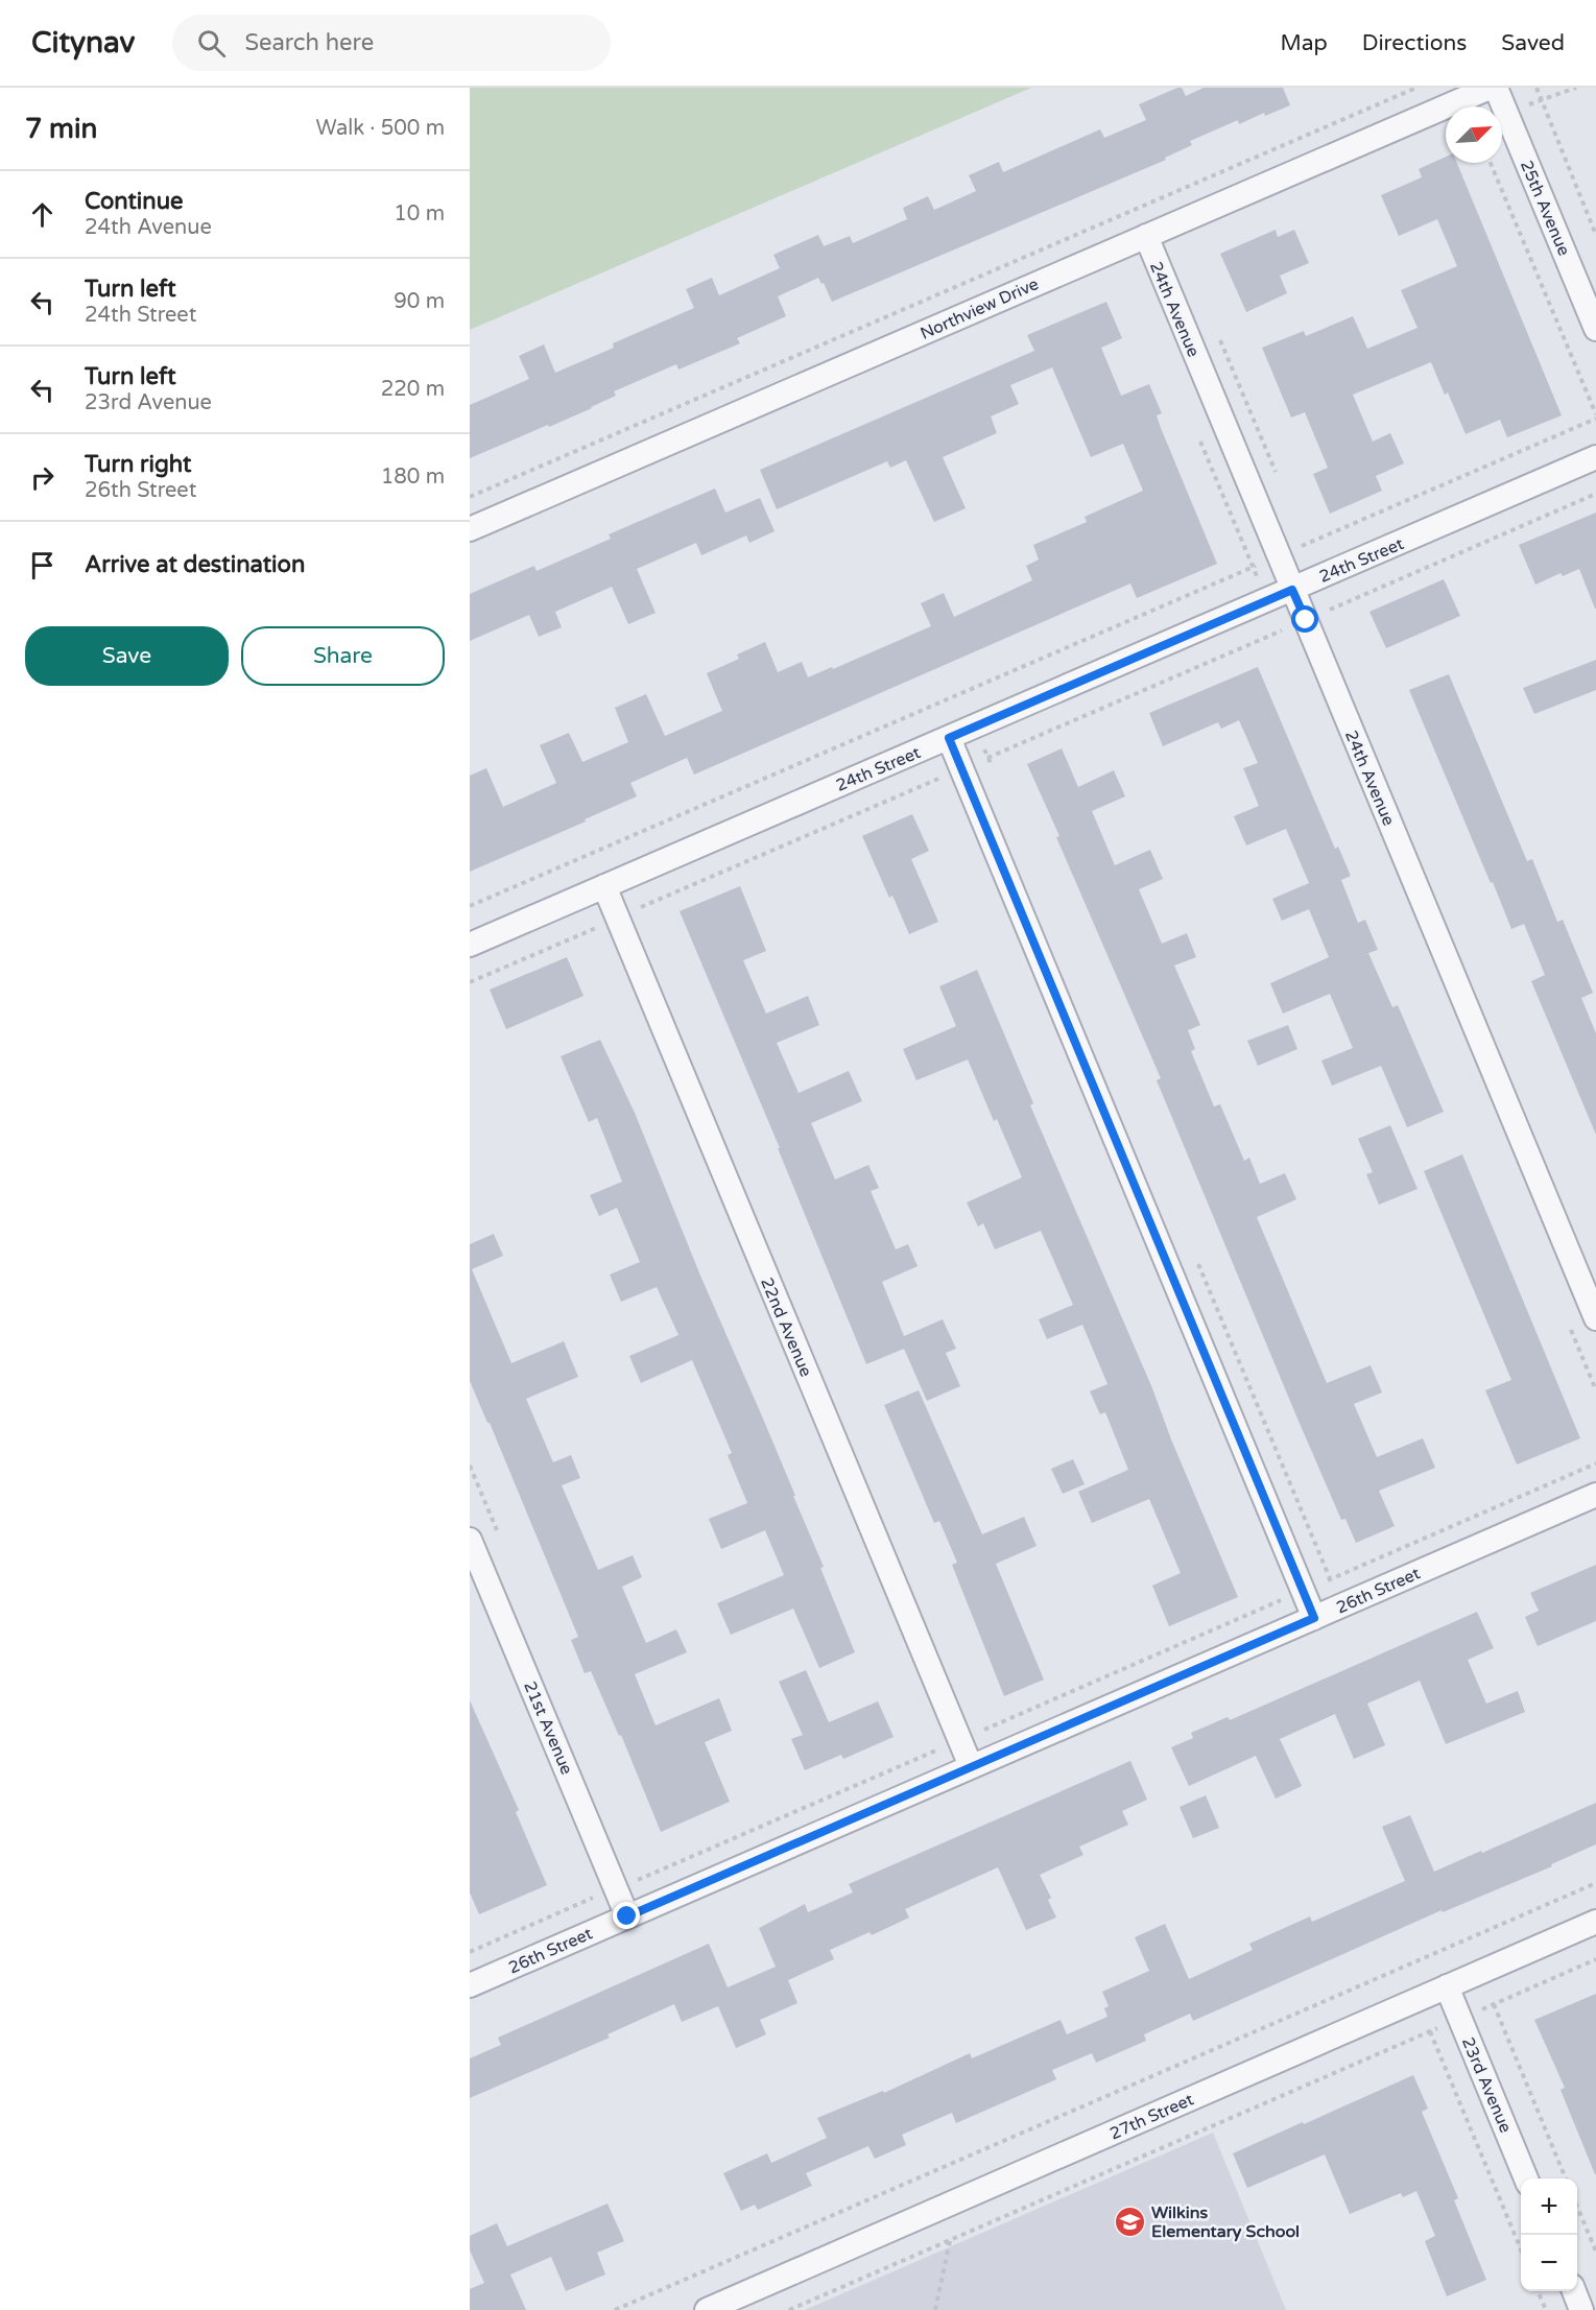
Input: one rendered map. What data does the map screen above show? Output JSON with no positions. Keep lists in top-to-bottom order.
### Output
{
  "streets": {
    "street": [
      "25th Avenue",
      "Northview Drive",
      "24th Avenue",
      "24th Street",
      "22nd Avenue",
      "26th Street",
      "21st Avenue",
      "23rd Avenue",
      "27th Street"
    ]
  },
  "crossings": [
    ["Northview Drive", "24th Avenue"],
    ["24th Avenue", "24th Street"],
    ["24th Street", "22nd Avenue"],
    ["22nd Avenue", "26th Street"],
    ["26th Street", "21st Avenue"],
    ["23rd Avenue", "27th Street"]
  ],
  "places": {
    "school or university": ["Wilkins Elementary School"]
  },
  "north": "top right",
  "page": {
    "header": "Citynav",
    "search": "Search here",
    "nav": ["Map", "Directions", "Saved"],
    "heading": ["7 min", "Walk · 500 m"],
    "list": [
      ["Continue", "24th Avenue", "10 m"],
      ["Turn left", "24th Street", "90 m"],
      ["Turn left", "23rd Avenue", "220 m"],
      ["Turn right", "26th Street", "180 m"],
      "Arrive at destination"
    ],
    "buttons": ["Save", "Share"],
    "map_buttons": ["+", "−"]
  }
}
